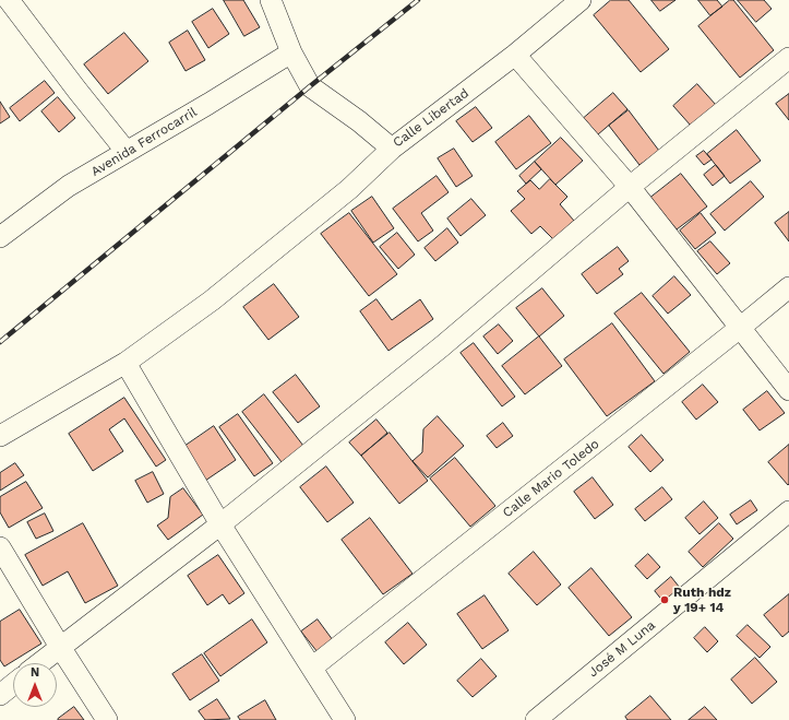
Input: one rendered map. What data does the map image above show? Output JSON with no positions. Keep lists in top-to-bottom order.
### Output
{
  "streets": {
    "street": [
      "Calle Libertad",
      "Avenida Ferrocarril",
      "Calle Mario Toledo",
      "José M Luna"
    ]
  },
  "crossings": [
    ["Calle Libertad", "Avenida Ferrocarril"]
  ],
  "places": ["Ruth hdz y 19+ 14"],
  "north": "top"
}
